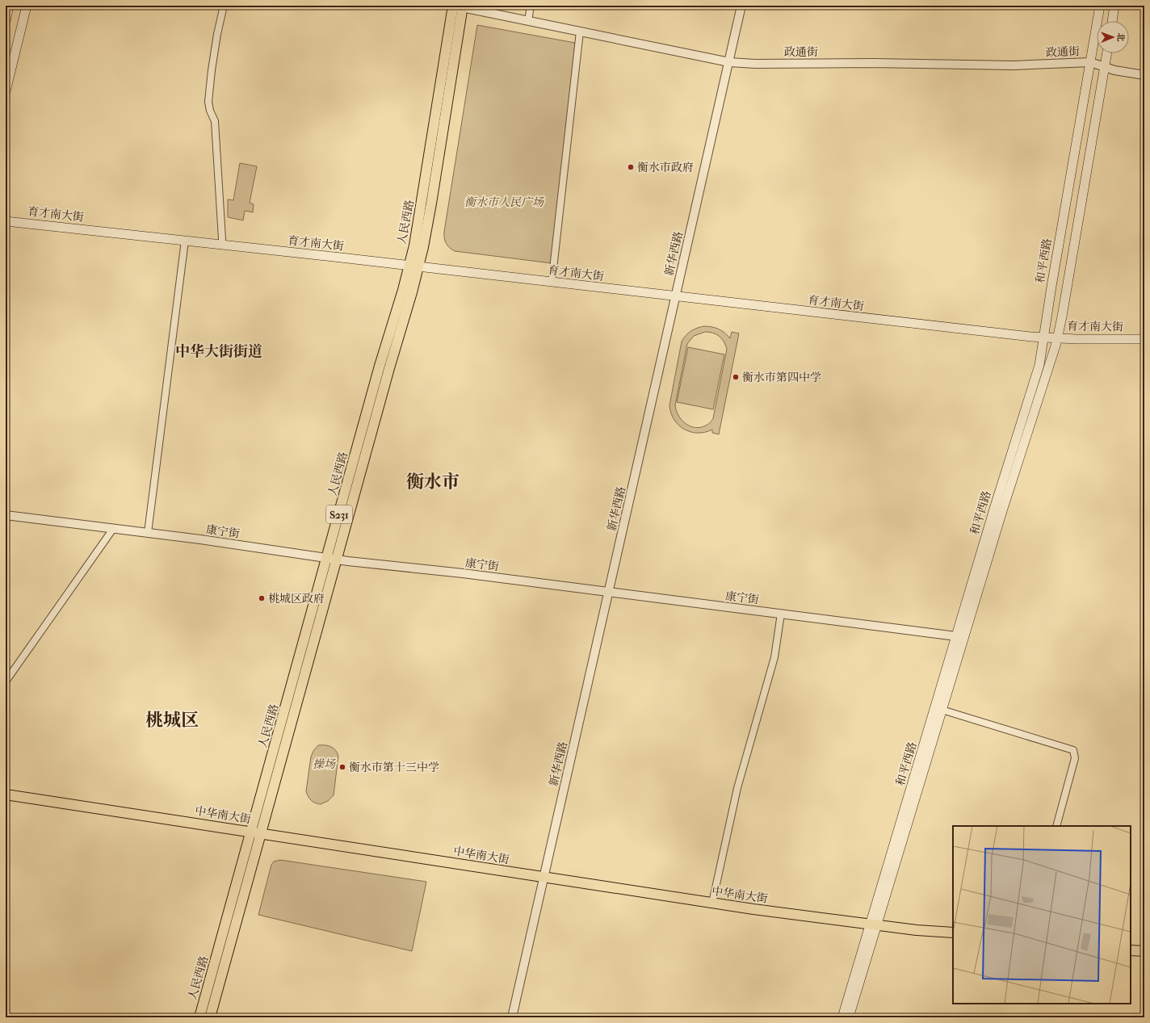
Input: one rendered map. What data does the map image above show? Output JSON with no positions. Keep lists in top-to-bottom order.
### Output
{
  "streets": {
    "main road": [
      "育才南大街",
      "人民西路",
      "和平西路",
      "S231",
      "中华南大街"
    ],
    "street": ["政通街", "新华西路", "康宁街"]
  },
  "crossings": [
    ["政通街", "人民西路"],
    ["政通街", "新华西路"],
    ["政通街", "和平西路"],
    ["育才南大街", "人民西路"],
    ["育才南大街", "新华西路"],
    ["育才南大街", "和平西路"],
    ["人民西路", "康宁街"],
    ["人民西路", "中华南大街"],
    ["新华西路", "康宁街"],
    ["新华西路", "中华南大街"],
    ["和平西路", "康宁街"],
    ["和平西路", "中华南大街"]
  ],
  "districts": ["中华大街街道", "衡水市", "桃城区"],
  "parks": ["衡水市人民广场", "操场"],
  "places": [
    "衡水市政府",
    "衡水市第四中学",
    "桃城区政府",
    "衡水市第十三中学"
  ],
  "north": "right"
}
